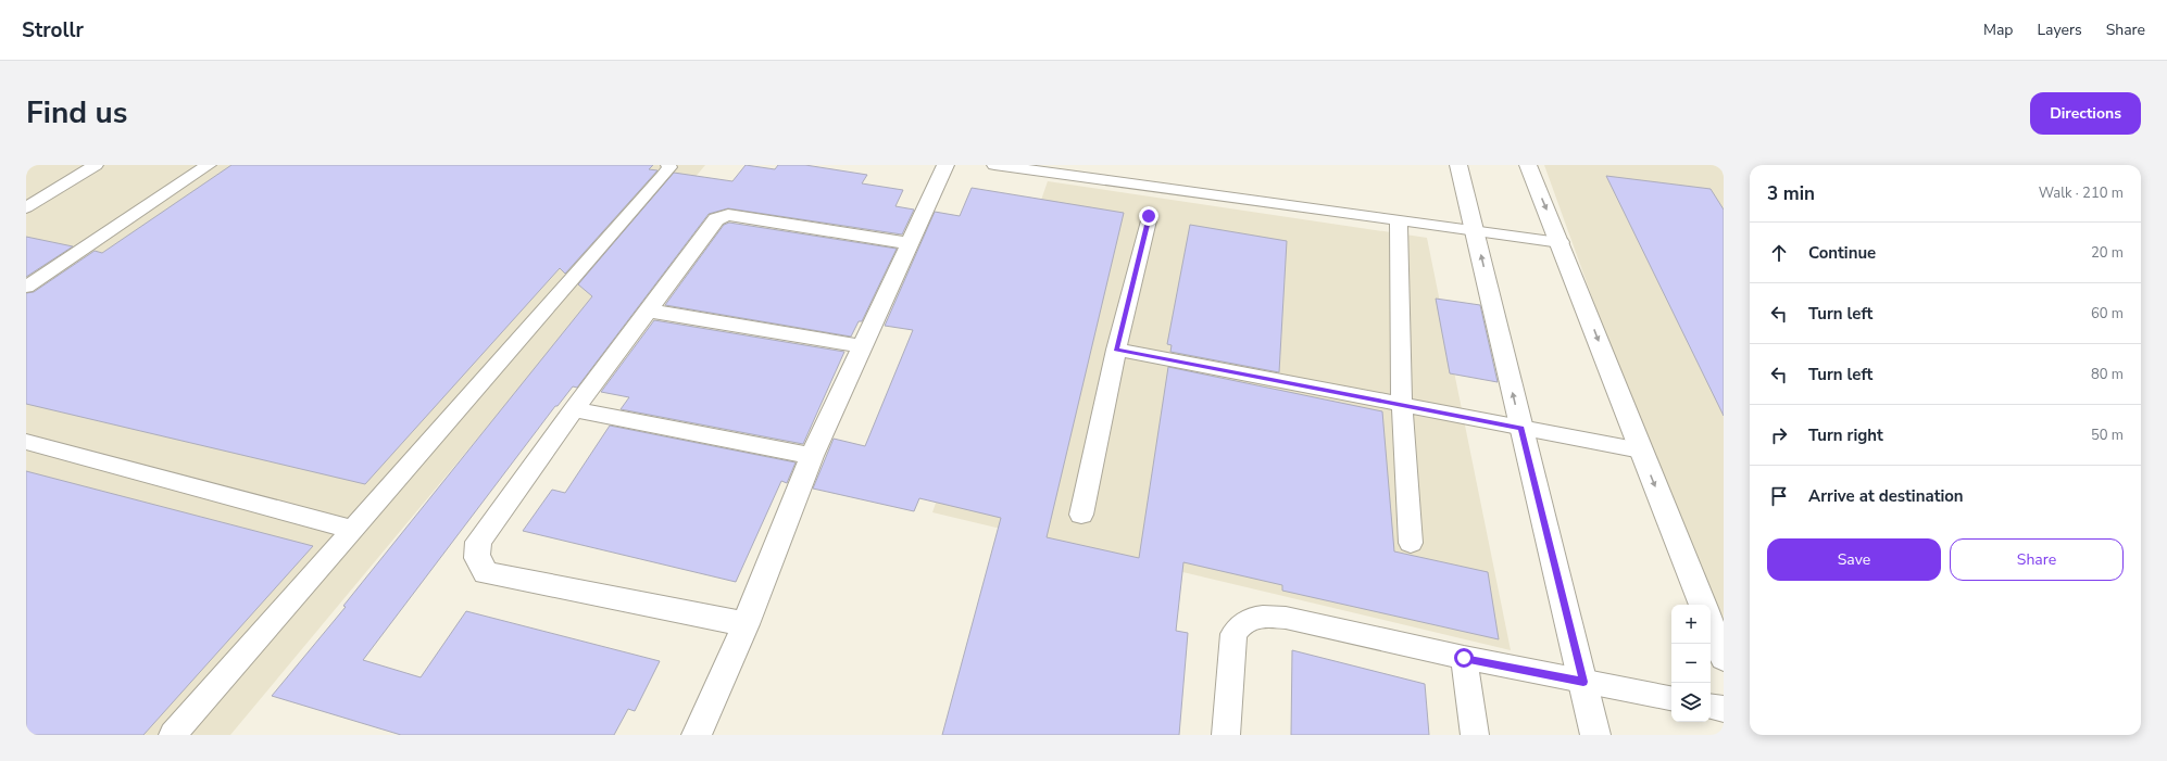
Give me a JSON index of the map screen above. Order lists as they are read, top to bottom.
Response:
{
  "page": {
    "header": "Strollr",
    "nav": ["Map", "Layers", "Share"],
    "title": "Find us",
    "buttons": [
      "Directions",
      ["Save", "Share"]
    ],
    "heading": ["3 min", "Walk · 210 m"],
    "list": [
      ["Continue", "20 m"],
      ["Turn left", "60 m"],
      ["Turn left", "80 m"],
      ["Turn right", "50 m"],
      "Arrive at destination"
    ],
    "map_buttons": ["+", "−"]
  }
}
